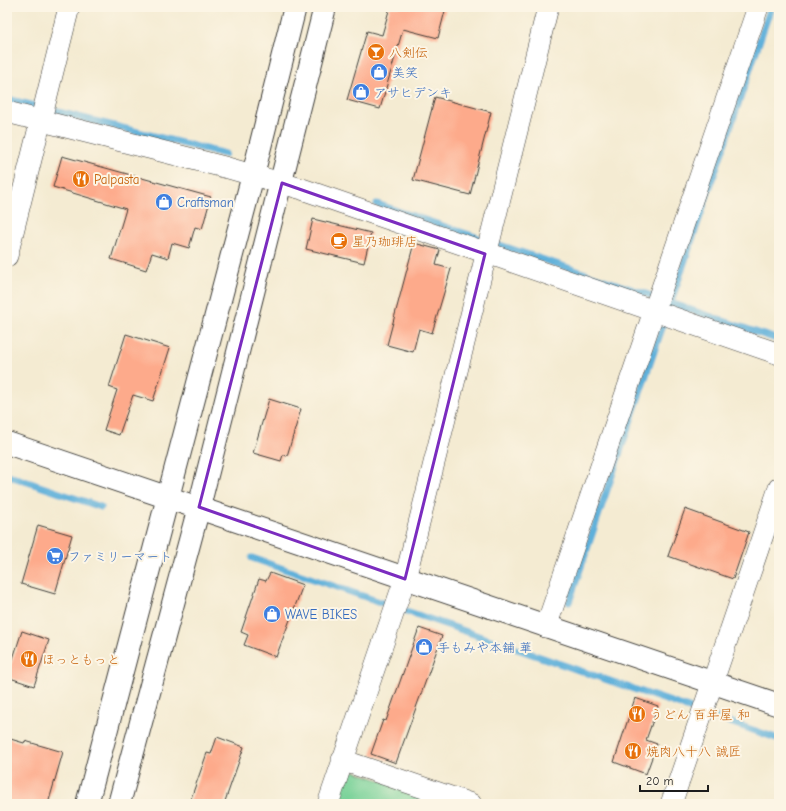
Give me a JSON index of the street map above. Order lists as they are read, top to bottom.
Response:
{
  "places": {
    "bar": ["八剣伝"],
    "shop": [
      "美笑",
      "アサヒデンキ",
      "Craftsman",
      "WAVE BIKES",
      "手もみや本舗 華"
    ],
    "restaurant": [
      "Palpasta",
      "ほっともっと",
      "うどん 百年屋 和",
      "焼肉八十八 誠匠"
    ],
    "cafe": ["星乃珈琲店"],
    "supermarket": ["ファミリーマート"]
  },
  "scale_bar": "20 m"
}
